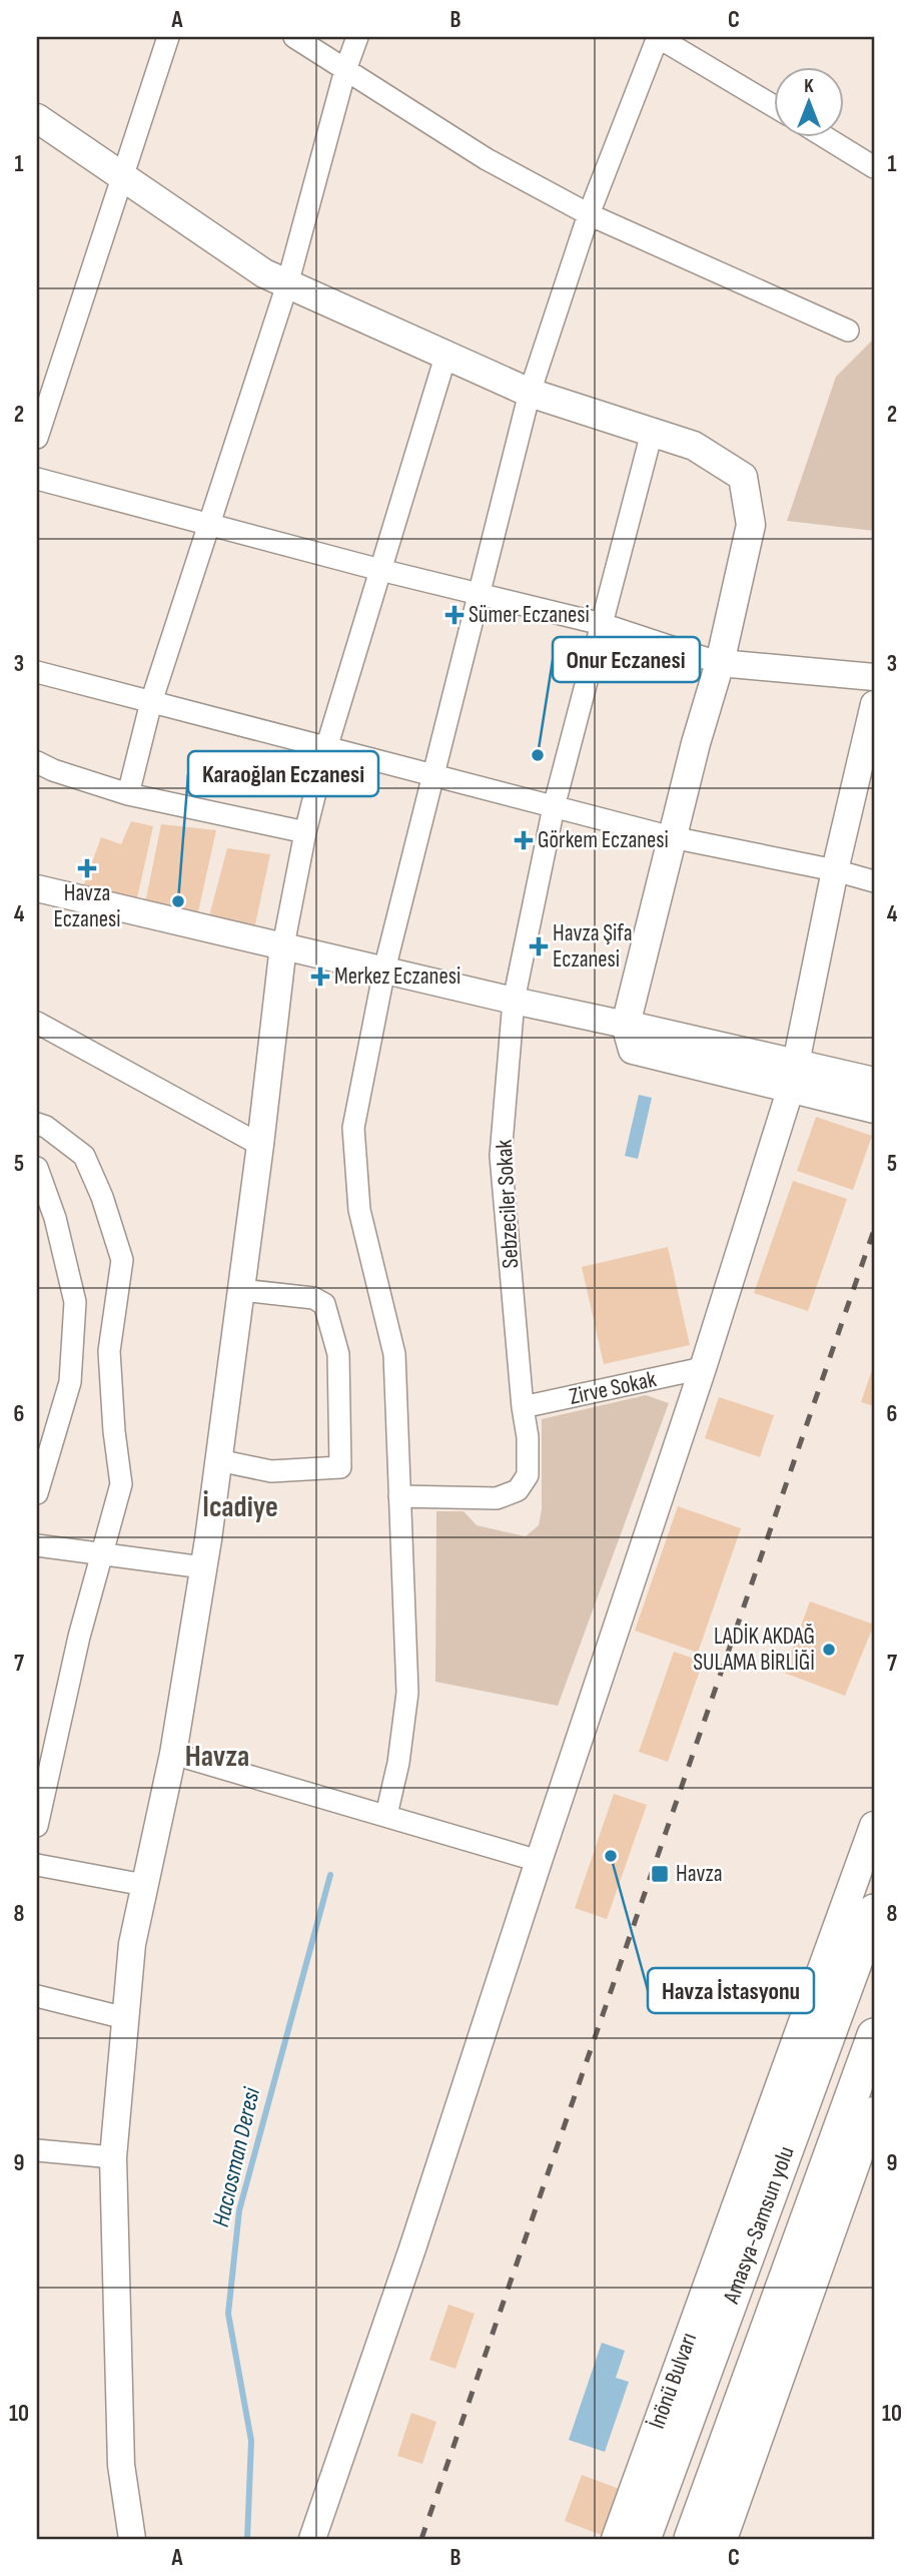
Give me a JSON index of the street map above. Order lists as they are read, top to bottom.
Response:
{
  "streets": {
    "highway": ["Amasya-Samsun yolu"],
    "main road": ["İnönü Bulvarı"],
    "street": ["Sebzeciler Sokak", "Zirve Sokak"]
  },
  "crossings": [
    ["Sebzeciler Sokak", "Zirve Sokak"]
  ],
  "districts": ["İcadiye", "Havza"],
  "water": ["Hacıosman Deresi"],
  "places": {
    "health": [
      "Sümer Eczanesi",
      "Görkem Eczanesi",
      "Havza Eczanesi",
      "Havza Şifa Eczanesi",
      "Merkez Eczanesi"
    ],
    "other": [
      "Onur Eczanesi",
      "Karaoğlan Eczanesi",
      "LADİK AKDAĞ SULAMA BİRLİĞİ",
      "Havza İstasyonu"
    ],
    "transit": ["Havza"]
  },
  "north": "top",
  "grid": {
    "columns": ["A", "B", "C"],
    "rows": [
      "1",
      "2",
      "3",
      "4",
      "5",
      "6",
      "7",
      "8",
      "9",
      "10"
    ]
  }
}
